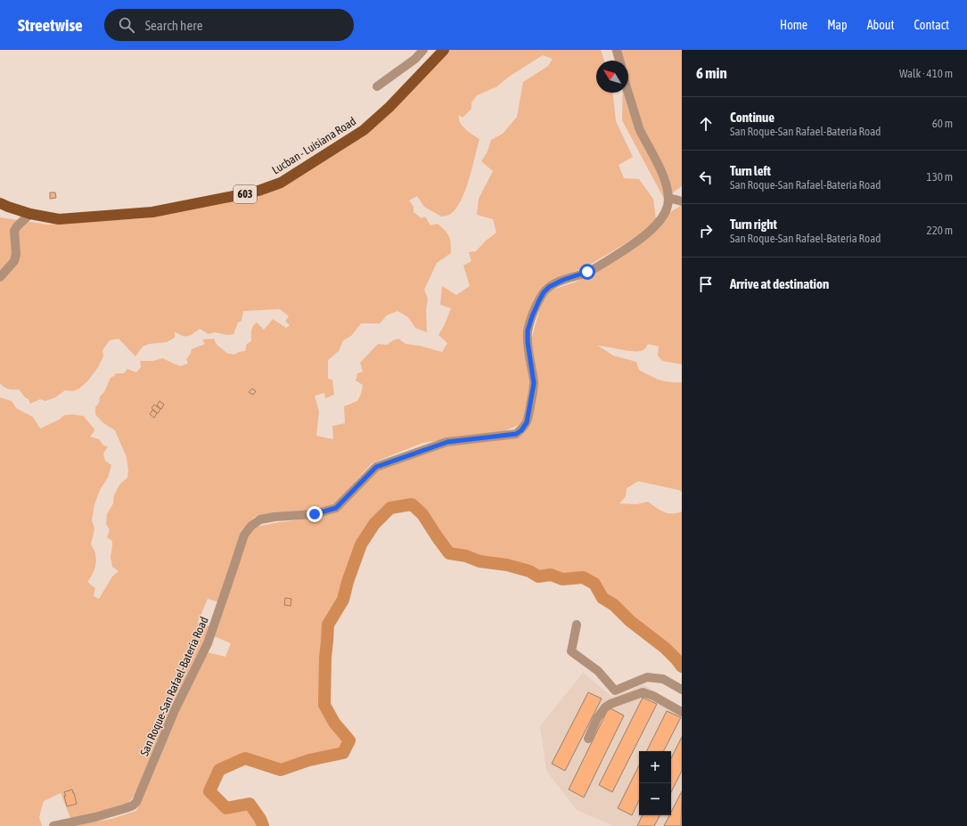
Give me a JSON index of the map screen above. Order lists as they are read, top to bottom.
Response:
{
  "streets": {
    "main road": ["Lucban - Luisiana Road", "603"],
    "street": ["San Roque-San Rafael-Bateria Road"]
  },
  "north": "top left",
  "page": {
    "header": "Streetwise",
    "search": "Search here",
    "nav": [
      "Home",
      "Map",
      "About",
      "Contact"
    ],
    "heading": ["6 min", "Walk · 410 m"],
    "list": [
      ["Continue", "San Roque-San Rafael-Bateria Road", "60 m"],
      ["Turn left", "San Roque-San Rafael-Bateria Road", "130 m"],
      ["Turn right", "San Roque-San Rafael-Bateria Road", "220 m"],
      "Arrive at destination"
    ],
    "map_buttons": ["+", "−"]
  }
}
